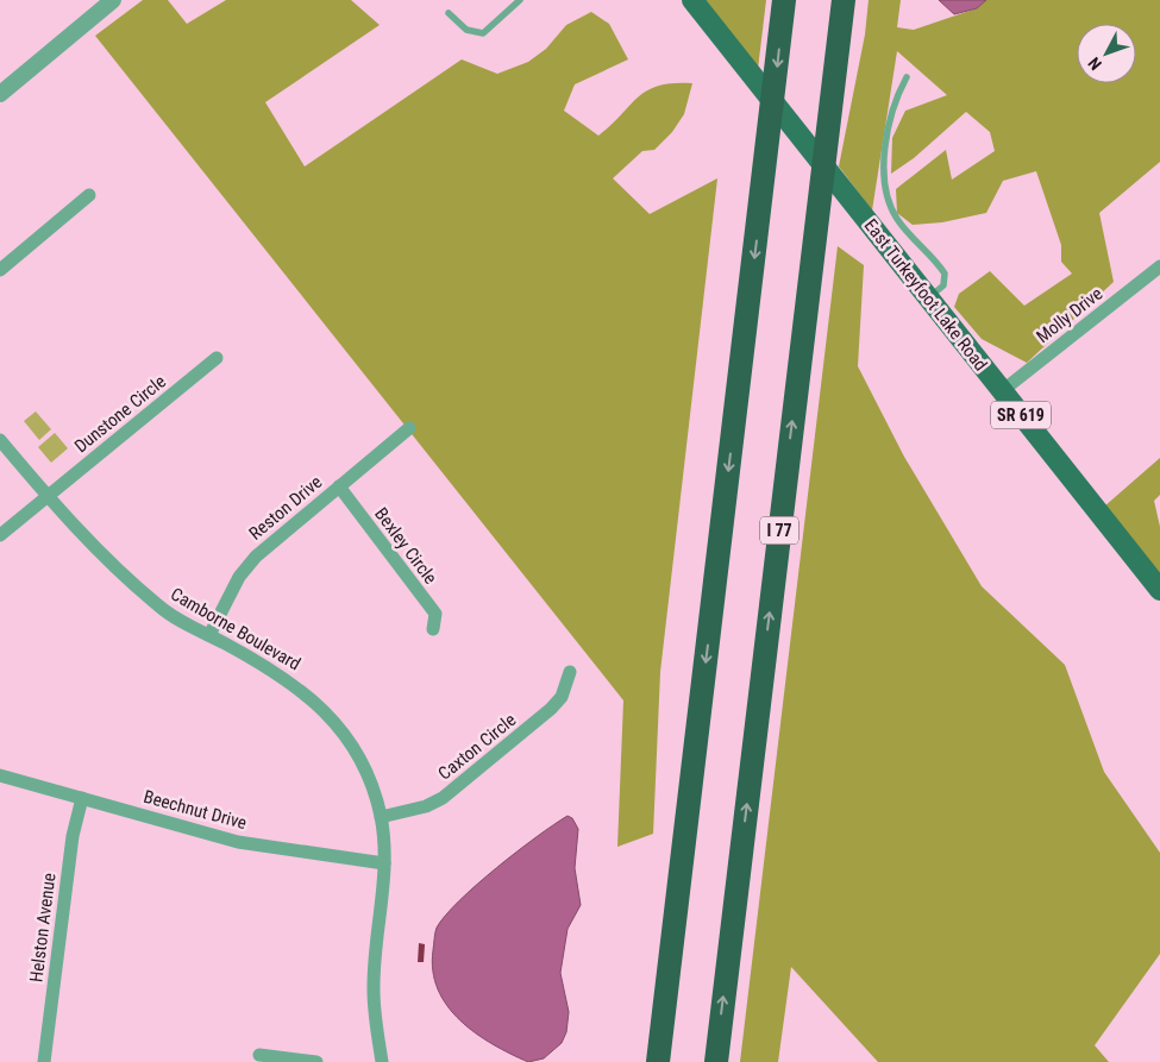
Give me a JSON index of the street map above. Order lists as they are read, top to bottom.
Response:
{
  "streets": {
    "highway": ["I 77"],
    "main road": ["East Turkeyfoot Lake Road", "SR 619"],
    "street": [
      "Molly Drive",
      "Dunstone Circle",
      "Reston Drive",
      "Bexley Circle",
      "Camborne Boulevard",
      "Caxton Circle",
      "Beechnut Drive",
      "Helston Avenue"
    ]
  },
  "crossings": [
    ["East Turkeyfoot Lake Road", "Molly Drive"],
    ["Dunstone Circle", "Camborne Boulevard"],
    ["Reston Drive", "Bexley Circle"],
    ["Reston Drive", "Camborne Boulevard"],
    ["Camborne Boulevard", "Caxton Circle"],
    ["Camborne Boulevard", "Beechnut Drive"],
    ["Beechnut Drive", "Helston Avenue"]
  ],
  "north": "bottom left"
}
